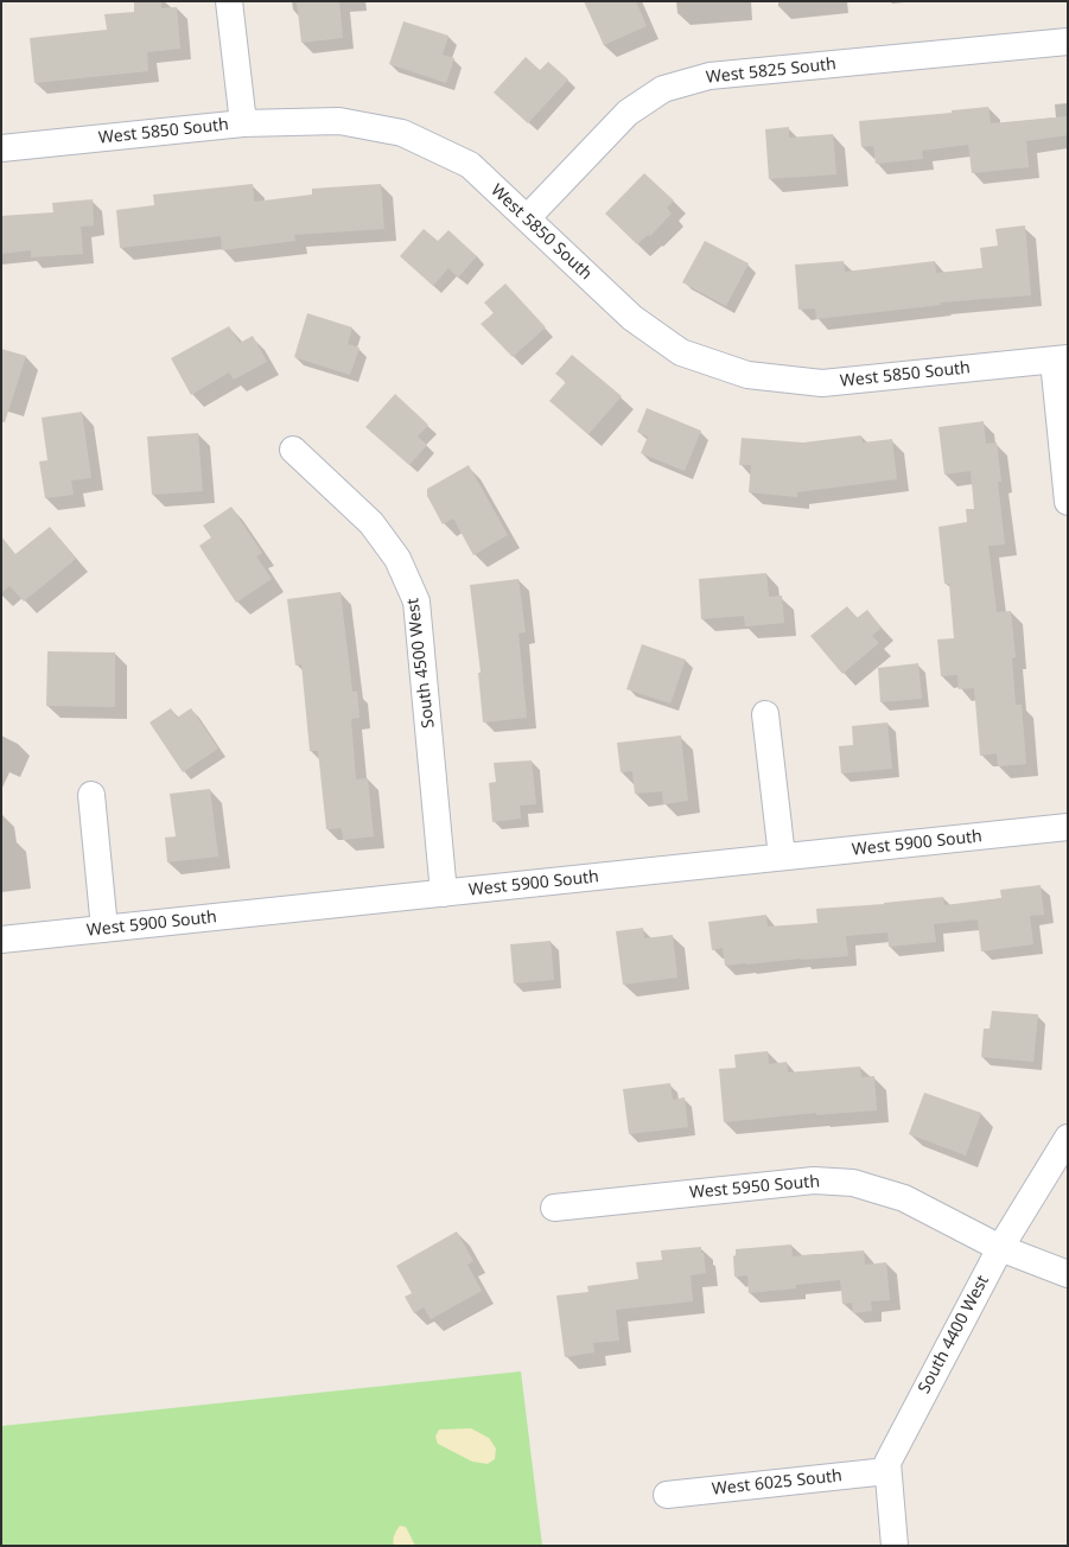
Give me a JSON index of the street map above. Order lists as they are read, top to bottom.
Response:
{
  "streets": {
    "street": [
      "West 5825 South",
      "West 5850 South",
      "South 4500 West",
      "West 5900 South",
      "West 5950 South",
      "South 4400 West",
      "West 6025 South"
    ]
  },
  "crossings": [
    ["West 5825 South", "West 5850 South"],
    ["South 4500 West", "West 5900 South"],
    ["West 5950 South", "South 4400 West"],
    ["South 4400 West", "West 6025 South"]
  ]
}
